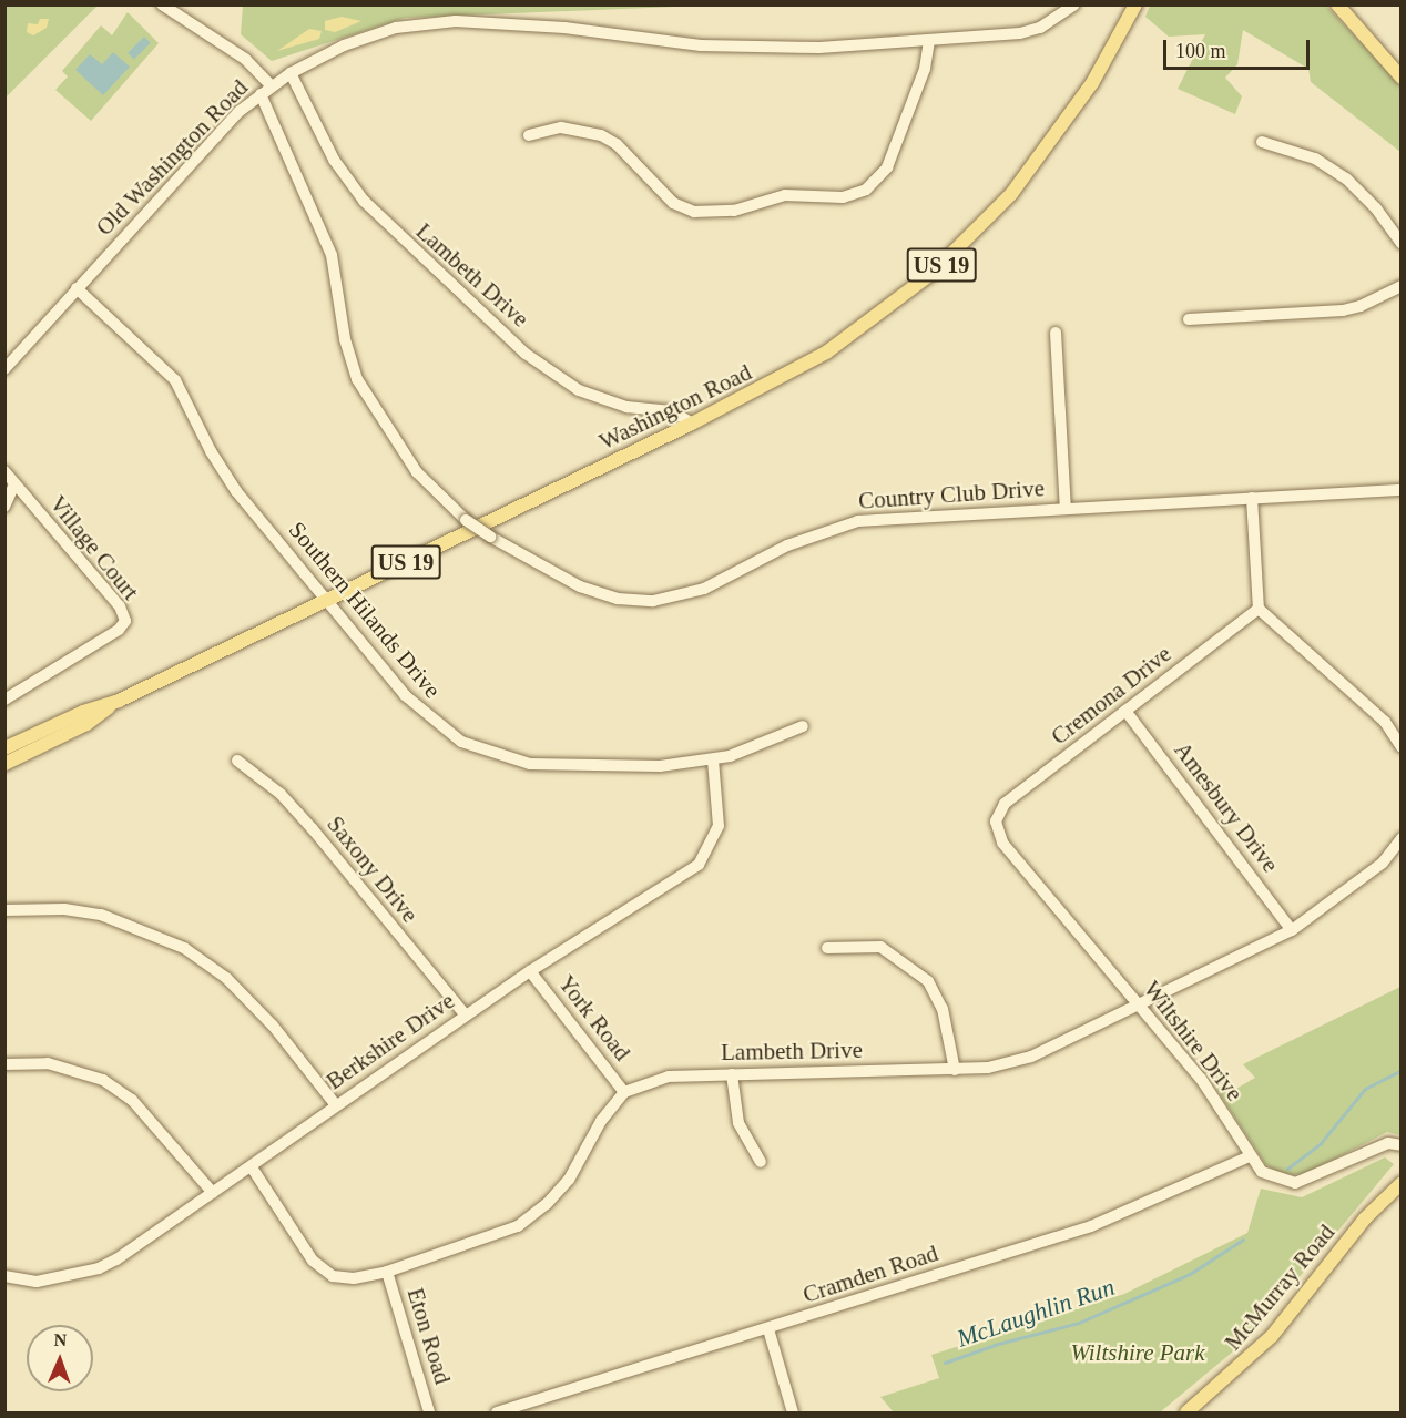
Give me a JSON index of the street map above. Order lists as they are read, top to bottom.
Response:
{
  "streets": {
    "main road": ["US 19", "Washington Road", "McMurray Road"],
    "street": [
      "Old Washington Road",
      "Lambeth Drive",
      "Country Club Drive",
      "Village Court",
      "Southern Hilands Drive",
      "Cremona Drive",
      "Amesbury Drive",
      "Saxony Drive",
      "York Road",
      "Berkshire Drive",
      "Wiltshire Drive",
      "Cramden Road",
      "Eton Road"
    ]
  },
  "crossings": [
    ["Old Washington Road", "Lambeth Drive"],
    ["Old Washington Road", "Country Club Drive"],
    ["Old Washington Road", "Southern Hilands Drive"],
    ["Lambeth Drive", "Washington Road"],
    ["Lambeth Drive", "Amesbury Drive"],
    ["Lambeth Drive", "York Road"],
    ["Lambeth Drive", "Wiltshire Drive"],
    ["Washington Road", "Southern Hilands Drive"],
    ["Southern Hilands Drive", "Berkshire Drive"],
    ["Cremona Drive", "Amesbury Drive"],
    ["Cremona Drive", "Wiltshire Drive"],
    ["Saxony Drive", "Berkshire Drive"],
    ["York Road", "Berkshire Drive"],
    ["Wiltshire Drive", "Cramden Road"]
  ],
  "water": ["McLaughlin Run"],
  "parks": ["Wiltshire Park"],
  "scale_bar": "100 m",
  "north": "top"
}
